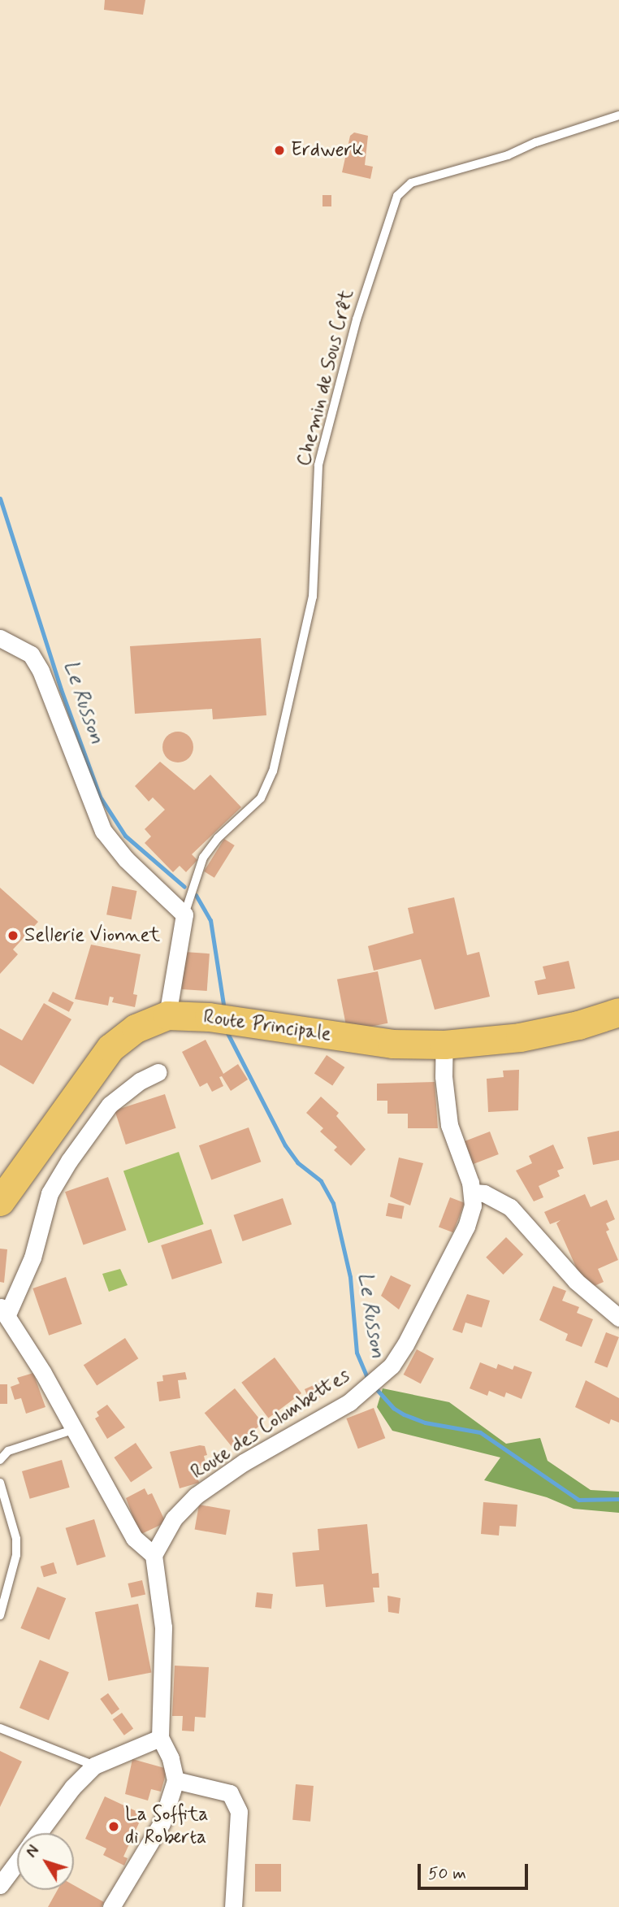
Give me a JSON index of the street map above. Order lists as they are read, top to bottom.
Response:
{
  "streets": {
    "main road": ["Route Principale"],
    "street": ["Route des Colombettes"],
    "lane": ["Chemin de Sous Crêt"]
  },
  "water": ["Le Russon"],
  "places": ["Erdwerk", "Sellerie Vionnet", "La Soffita di Roberta"],
  "scale_bar": "50 m",
  "north": "top left"
}
